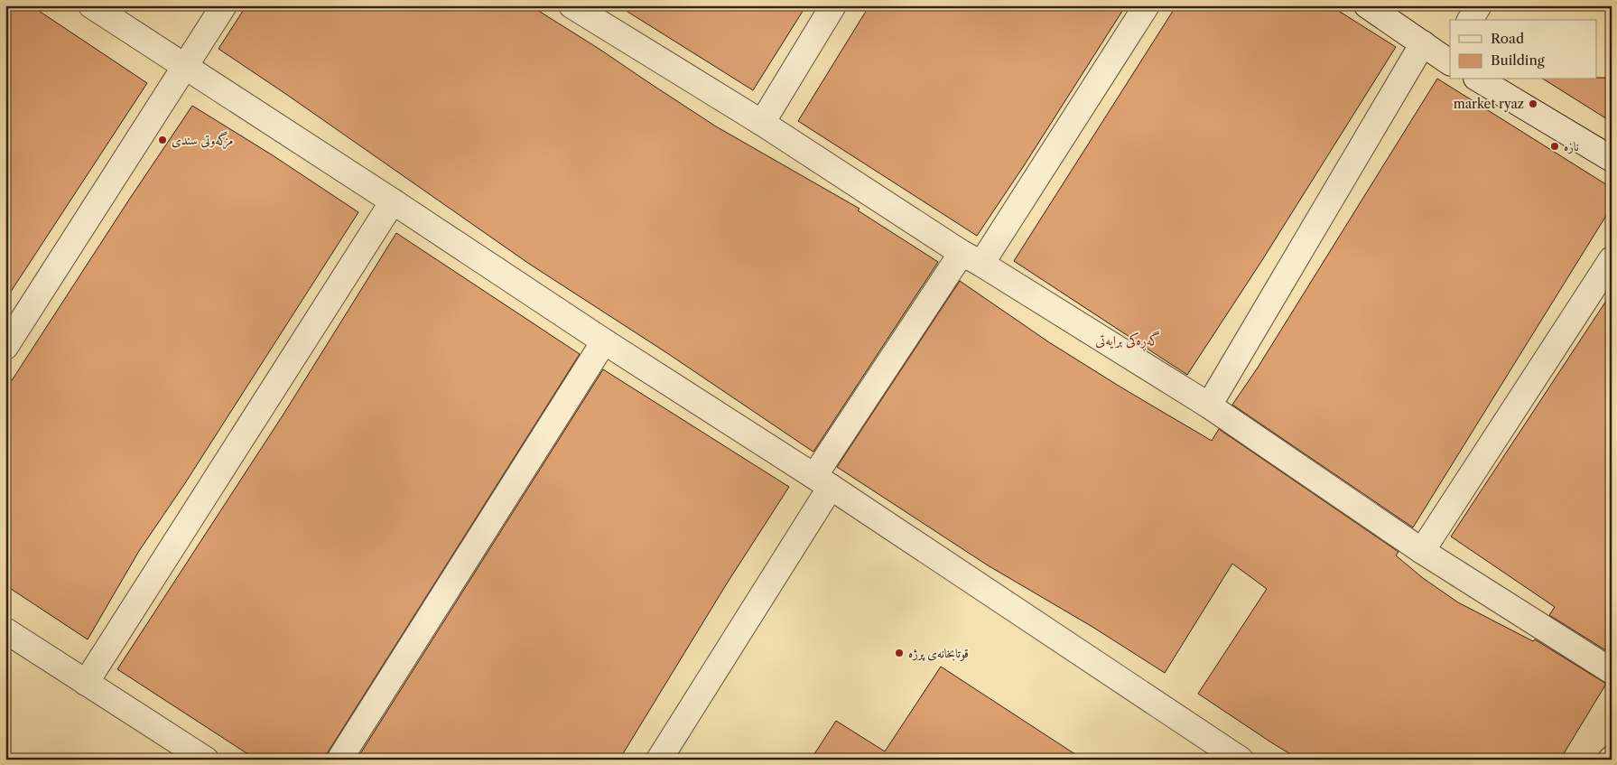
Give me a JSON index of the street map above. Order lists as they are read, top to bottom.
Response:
{
  "districts": ["گەڕەکی برایەتی"],
  "places": [
    "market ryaz",
    "مزگەوتی سندی",
    "نازە",
    "قوتابخانەی پرژە"
  ],
  "legend": ["Road", "Building"]
}
